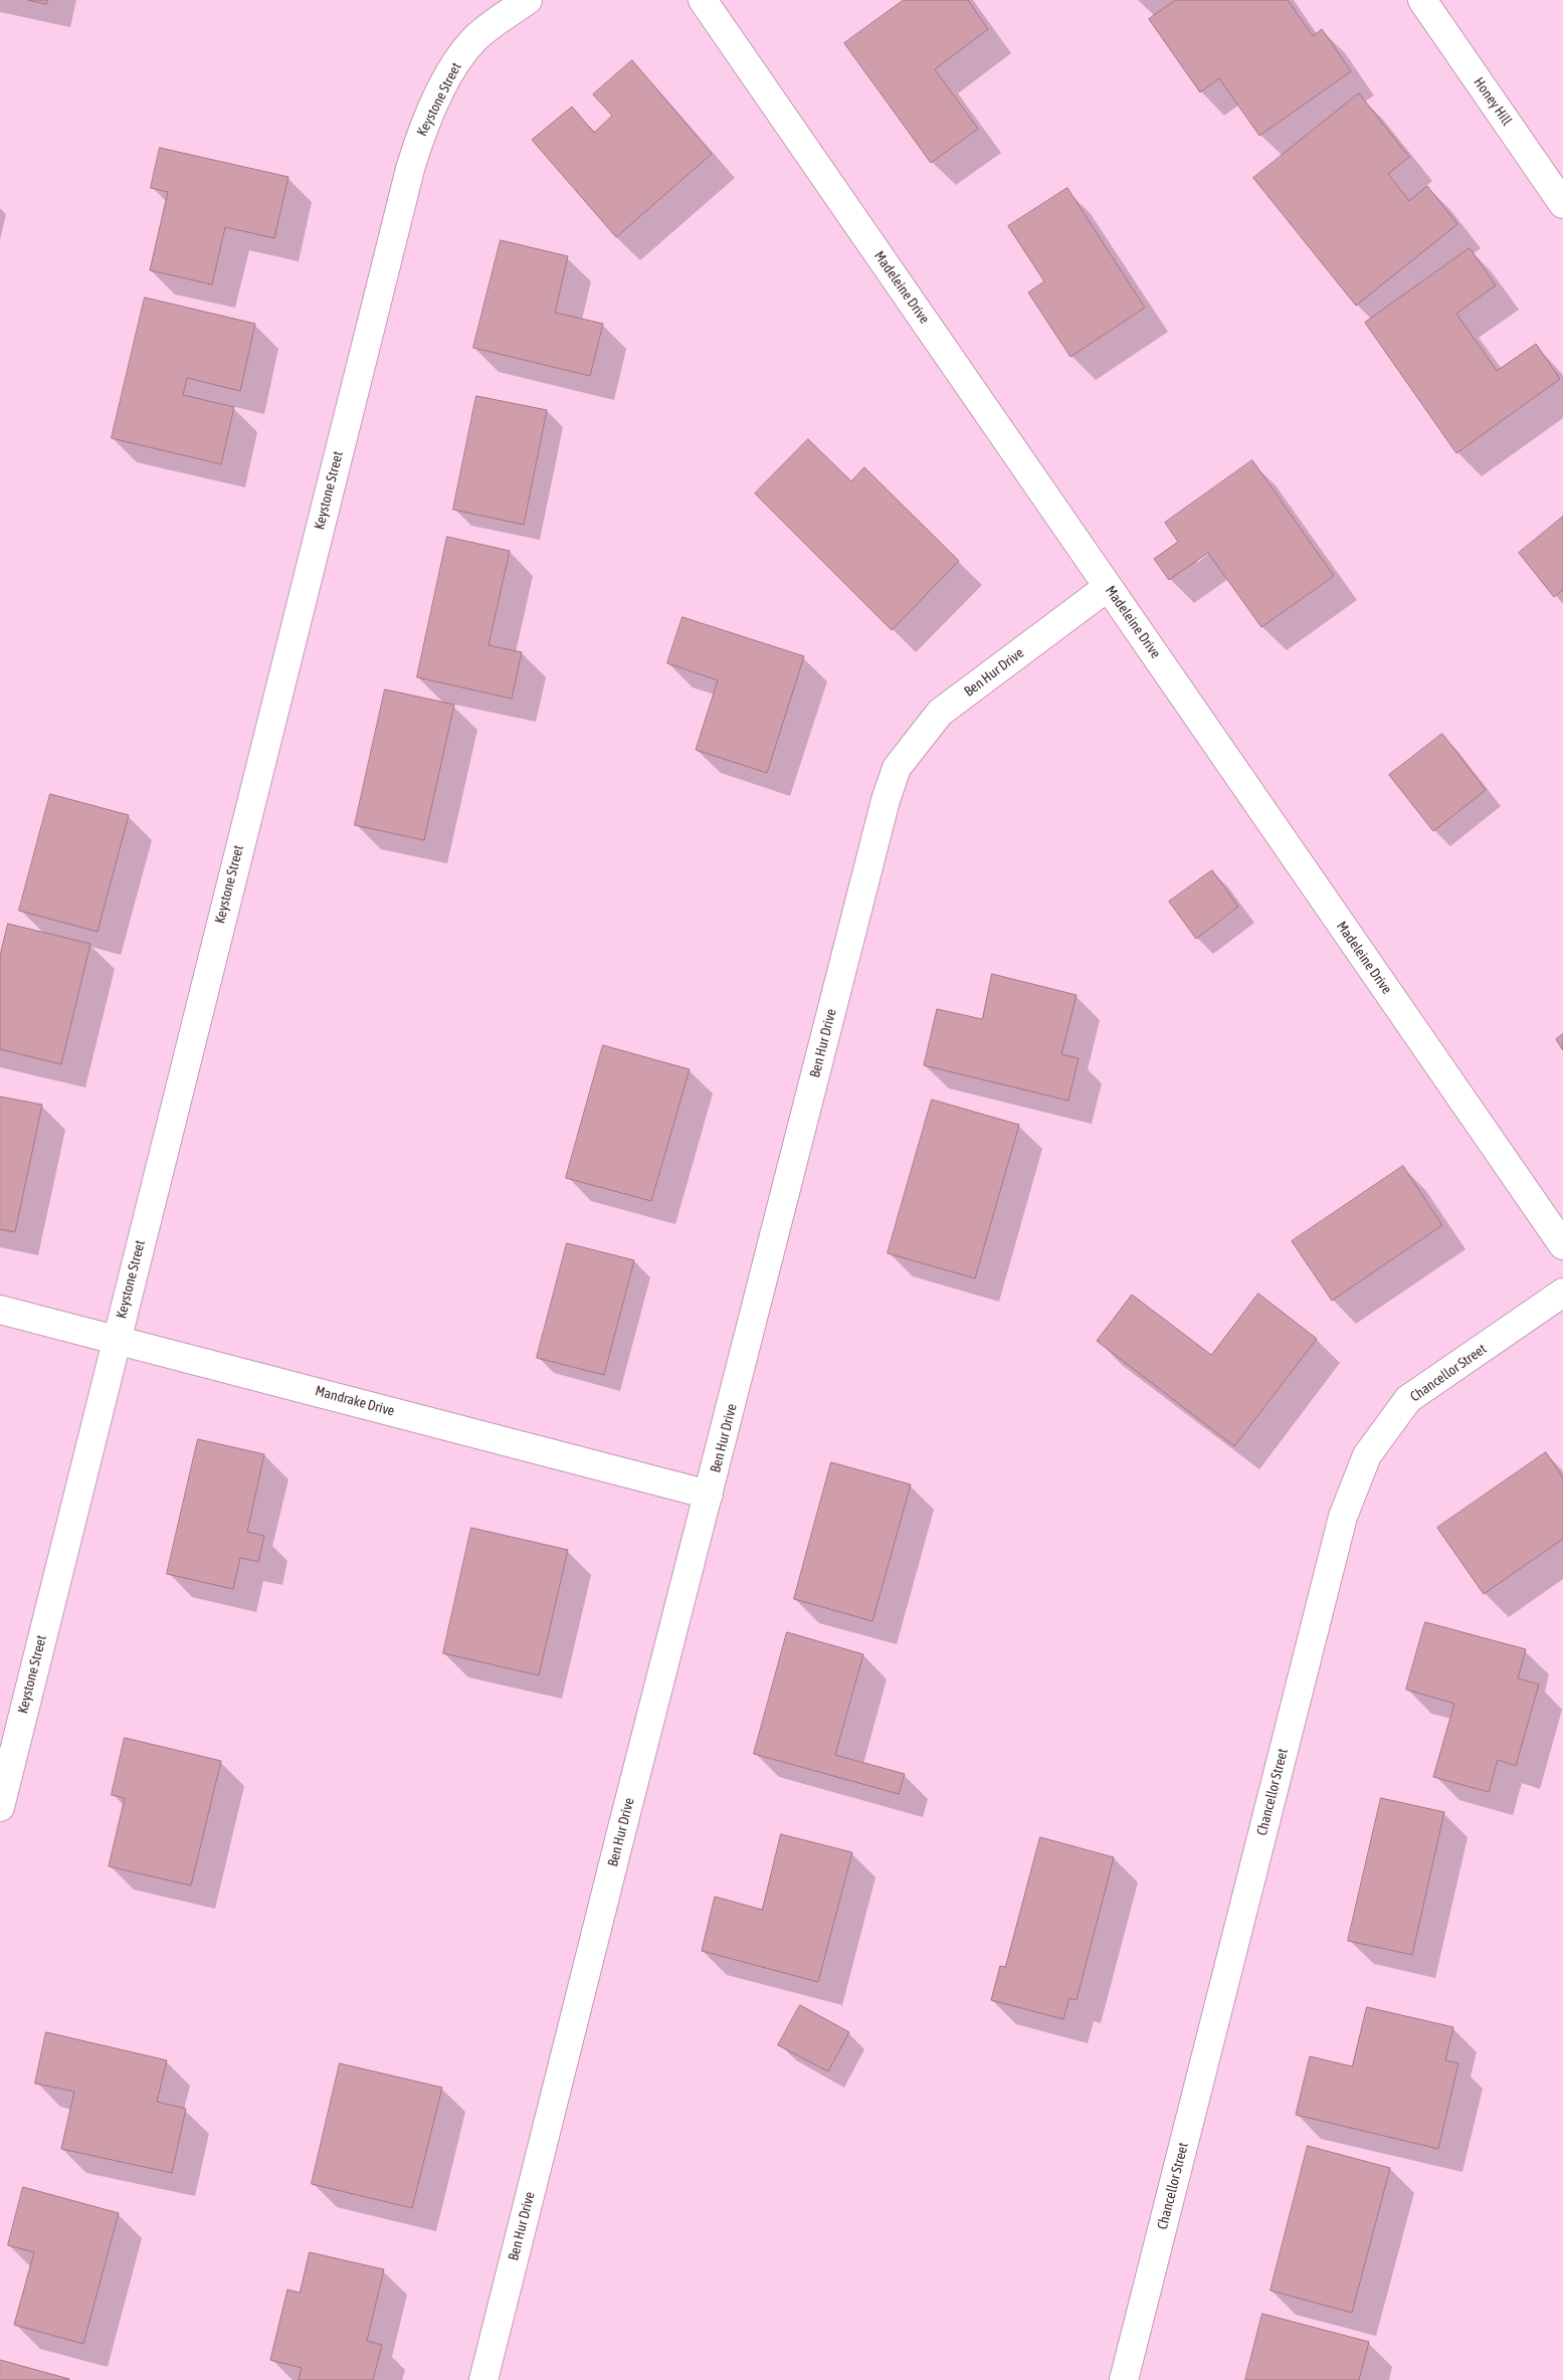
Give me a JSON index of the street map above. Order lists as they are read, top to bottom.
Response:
{
  "streets": {
    "street": [
      "Keystone Street",
      "Honey Hill",
      "Madeleine Drive",
      "Ben Hur Drive",
      "Chancellor Street",
      "Mandrake Drive"
    ]
  },
  "crossings": [
    ["Keystone Street", "Mandrake Drive"],
    ["Madeleine Drive", "Ben Hur Drive"],
    ["Ben Hur Drive", "Mandrake Drive"]
  ]
}
